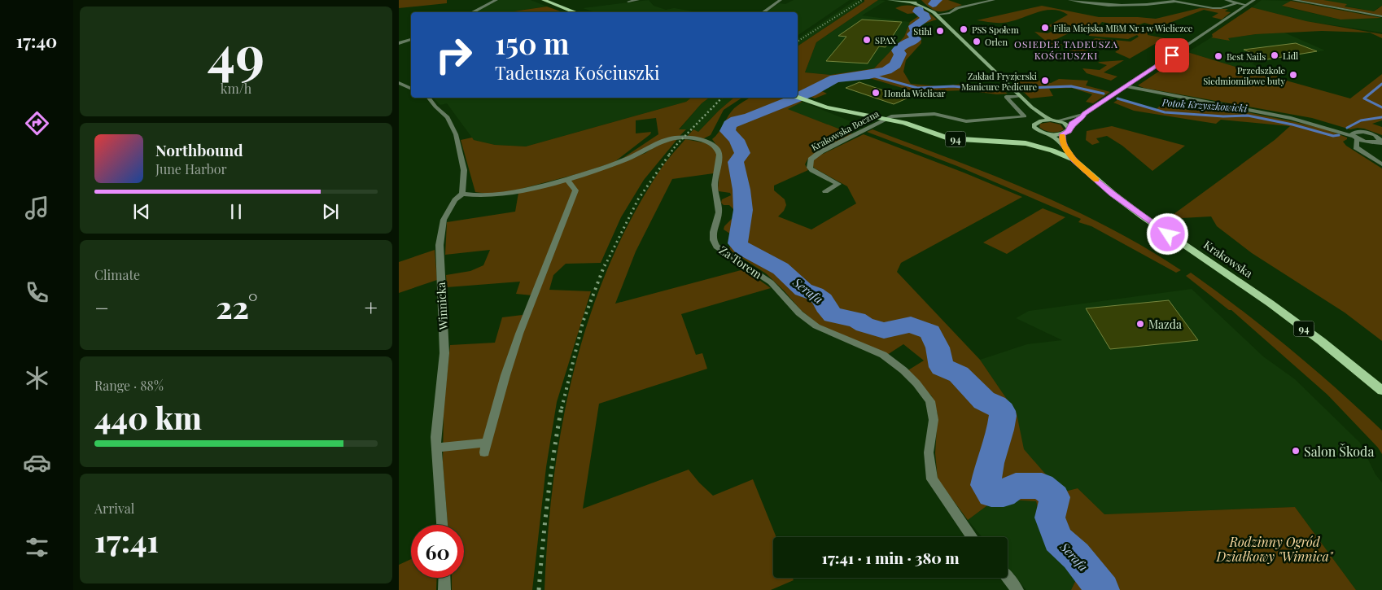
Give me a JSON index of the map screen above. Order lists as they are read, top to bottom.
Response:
{
  "streets": {
    "main road": ["94", "Krakowska"],
    "street": ["Krakowska Boczna", "Za Torem", "Winnicka"]
  },
  "crossings": [
    ["Krakowska Boczna", "94"],
    ["94", "Krakowska"],
    ["Za Torem", "Winnicka"]
  ],
  "districts": ["OSIEDLE TADEUSZA KOŚCIUSZKI"],
  "water": ["Potok Krzyszkowicki", "Serafa"],
  "parks": ["Rodzinny Ogród Działkowy \"Winnica\""],
  "places": [
    "Filia Miejska MBM Nr 1 w Wieliczce",
    "PSS Społem",
    "Stihl",
    "SPAX",
    "Orlen",
    "Lidl",
    "Best Nails",
    "Przedszkole Siedmiomilowe buty",
    "Zakład Fryzjerski Manicure Pedicure",
    "Honda Wielicar",
    "Mazda",
    "Salon Škoda"
  ],
  "page": {
    "tabs": "17:40",
    "tile": [
      ["49", "km/h"],
      "Climate",
      ["Range · 88%", "440 km"],
      ["Arrival", "17:41"]
    ],
    "turn": ["150 m", "Tadeusza Kościuszki"],
    "song": ["Northbound", "June Harbor"],
    "heat": ["−", "22°", "+"],
    "limit": "60",
    "trip": "17:41 · 1 min · 380 m"
  }
}
